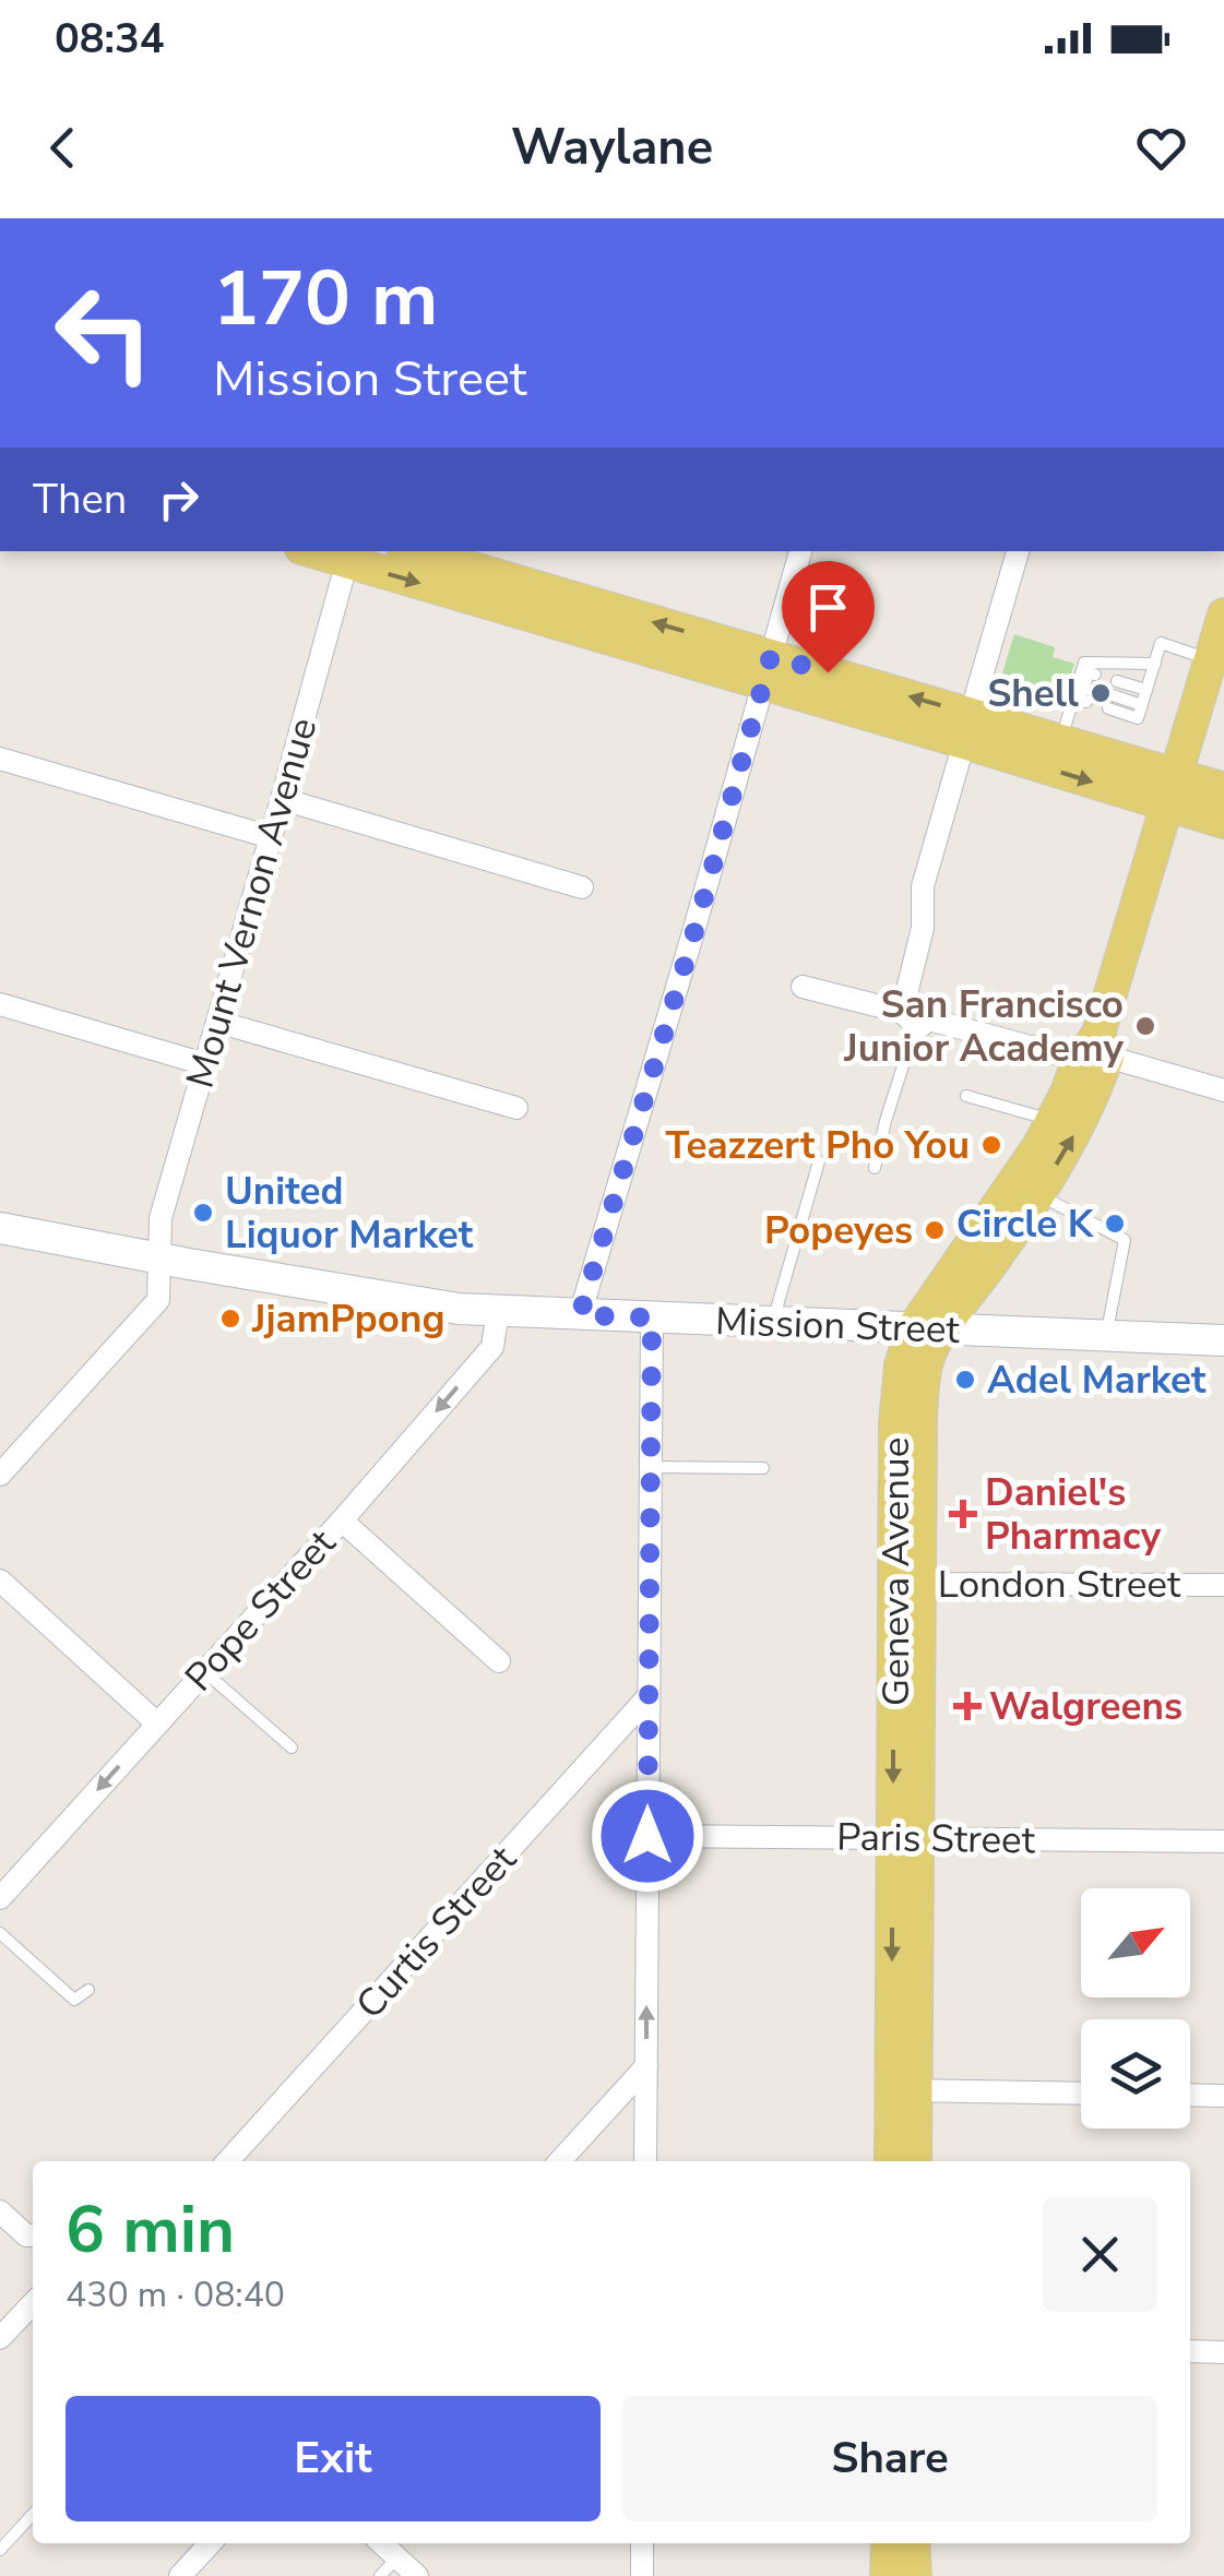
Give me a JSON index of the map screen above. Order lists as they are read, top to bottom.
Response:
{
  "streets": {
    "main road": ["Mission Street", "Geneva Avenue"],
    "street": [
      "Mount Vernon Avenue",
      "London Street",
      "Pope Street",
      "Paris Street",
      "Curtis Street"
    ]
  },
  "crossings": [
    ["Mount Vernon Avenue", "Mission Street"],
    ["Mission Street", "Geneva Avenue"],
    ["Mission Street", "Pope Street"],
    ["Geneva Avenue", "London Street"],
    ["Geneva Avenue", "Paris Street"]
  ],
  "one_way": ["Pope Street"],
  "places": {
    "other": [
      "Shell",
      "San Francisco Junior Academy",
      "Teazzert Pho You",
      "United Liquor Market",
      "Circle K",
      "Popeyes",
      "JjamPpong",
      "Adel Market"
    ],
    "health": ["Daniel's Pharmacy", "Walgreens"]
  },
  "north": "top right",
  "page": {
    "status": "08:34",
    "header": "Waylane",
    "turn": ["170 m", "Mission Street"],
    "then": "Then",
    "heading": ["6 min", "430 m · 08:40"],
    "buttons": ["Exit", "Share"]
  }
}
